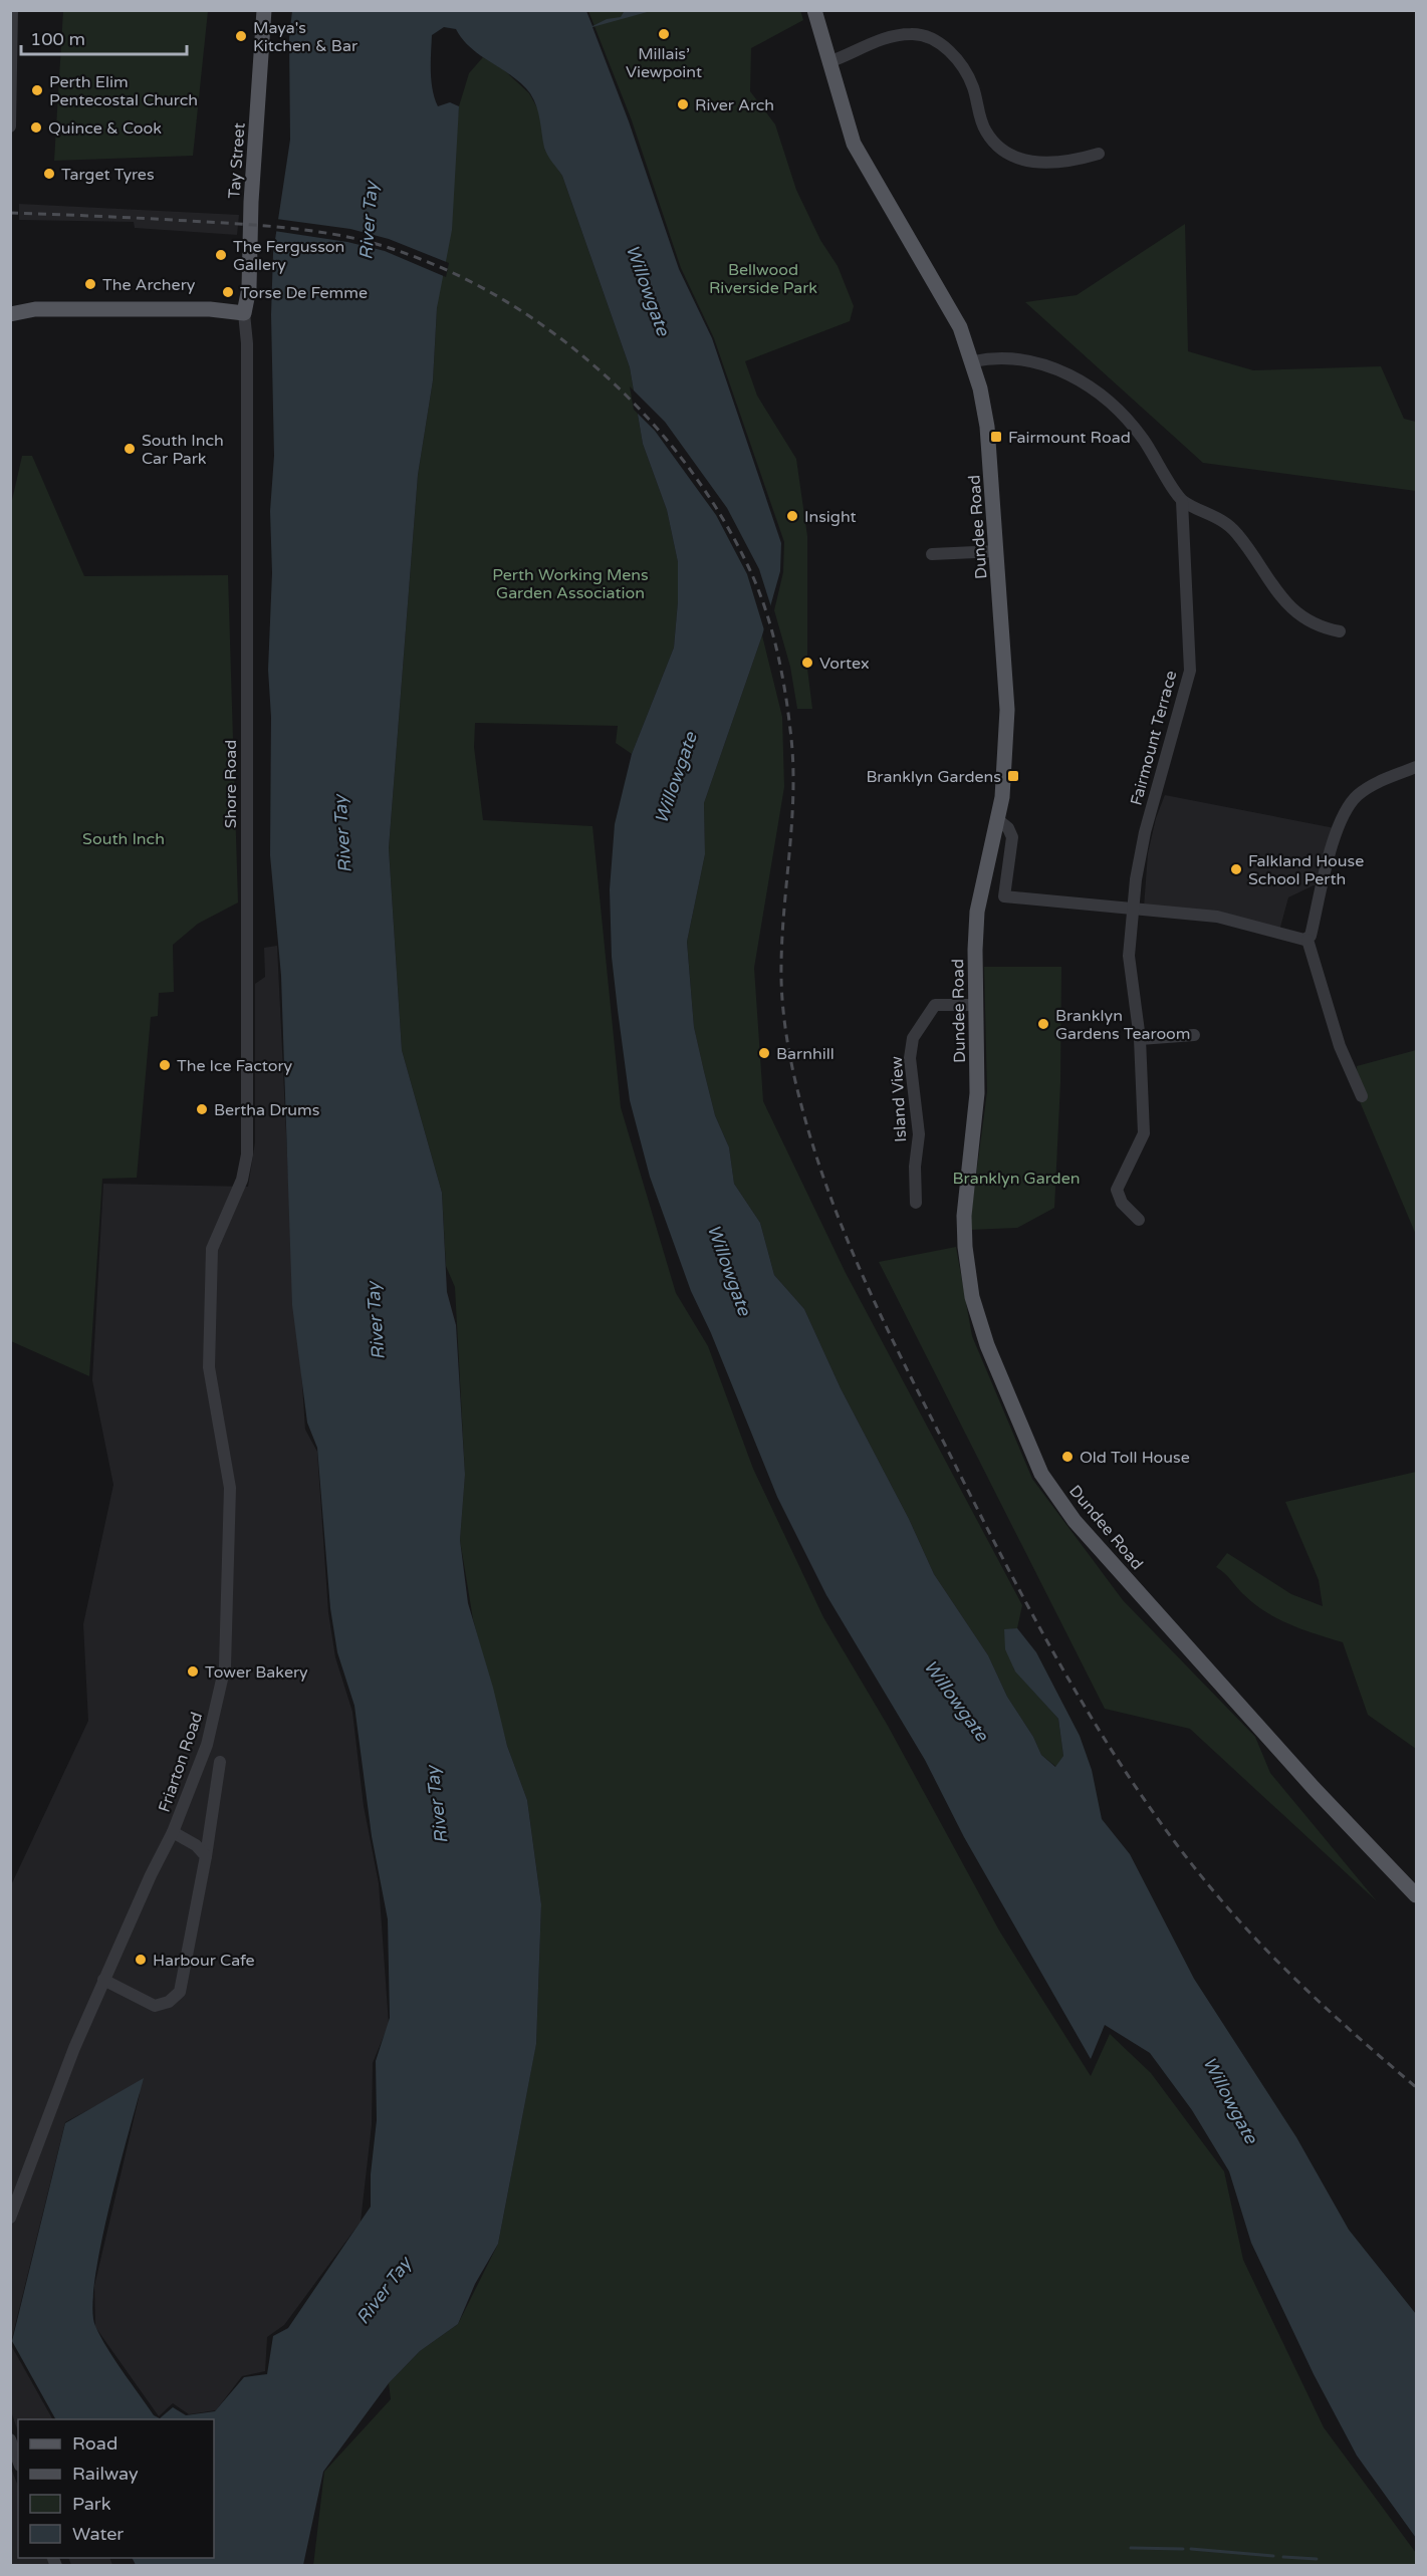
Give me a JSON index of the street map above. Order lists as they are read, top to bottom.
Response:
{
  "streets": {
    "main road": ["Tay Street", "Dundee Road"],
    "street": [
      "Fairmount Terrace",
      "Shore Road",
      "Island View",
      "Friarton Road"
    ]
  },
  "crossings": [
    ["Tay Street", "Shore Road"],
    ["Dundee Road", "Island View"],
    ["Shore Road", "Friarton Road"]
  ],
  "water": ["River Tay", "Willowgate"],
  "parks": [
    "Bellwood Riverside Park",
    "Perth Working Mens Garden Association",
    "South Inch",
    "Branklyn Garden"
  ],
  "places": {
    "other": [
      "Millais’ Viewpoint",
      "Maya's Kitchen & Bar",
      "Perth Elim Pentecostal Church",
      "River Arch",
      "Quince & Cook",
      "Target Tyres",
      "The Fergusson Gallery",
      "The Archery",
      "Torse De Femme",
      "South Inch Car Park",
      "Insight",
      "Vortex",
      "Falkland House School Perth",
      "Branklyn Gardens Tearoom",
      "Barnhill",
      "The Ice Factory",
      "Bertha Drums",
      "Old Toll House",
      "Tower Bakery",
      "Harbour Cafe"
    ],
    "transit": ["Fairmount Road", "Branklyn Gardens"]
  },
  "legend": [
    "Road",
    "Railway",
    "Park",
    "Water"
  ],
  "scale_bar": "100 m"
}
